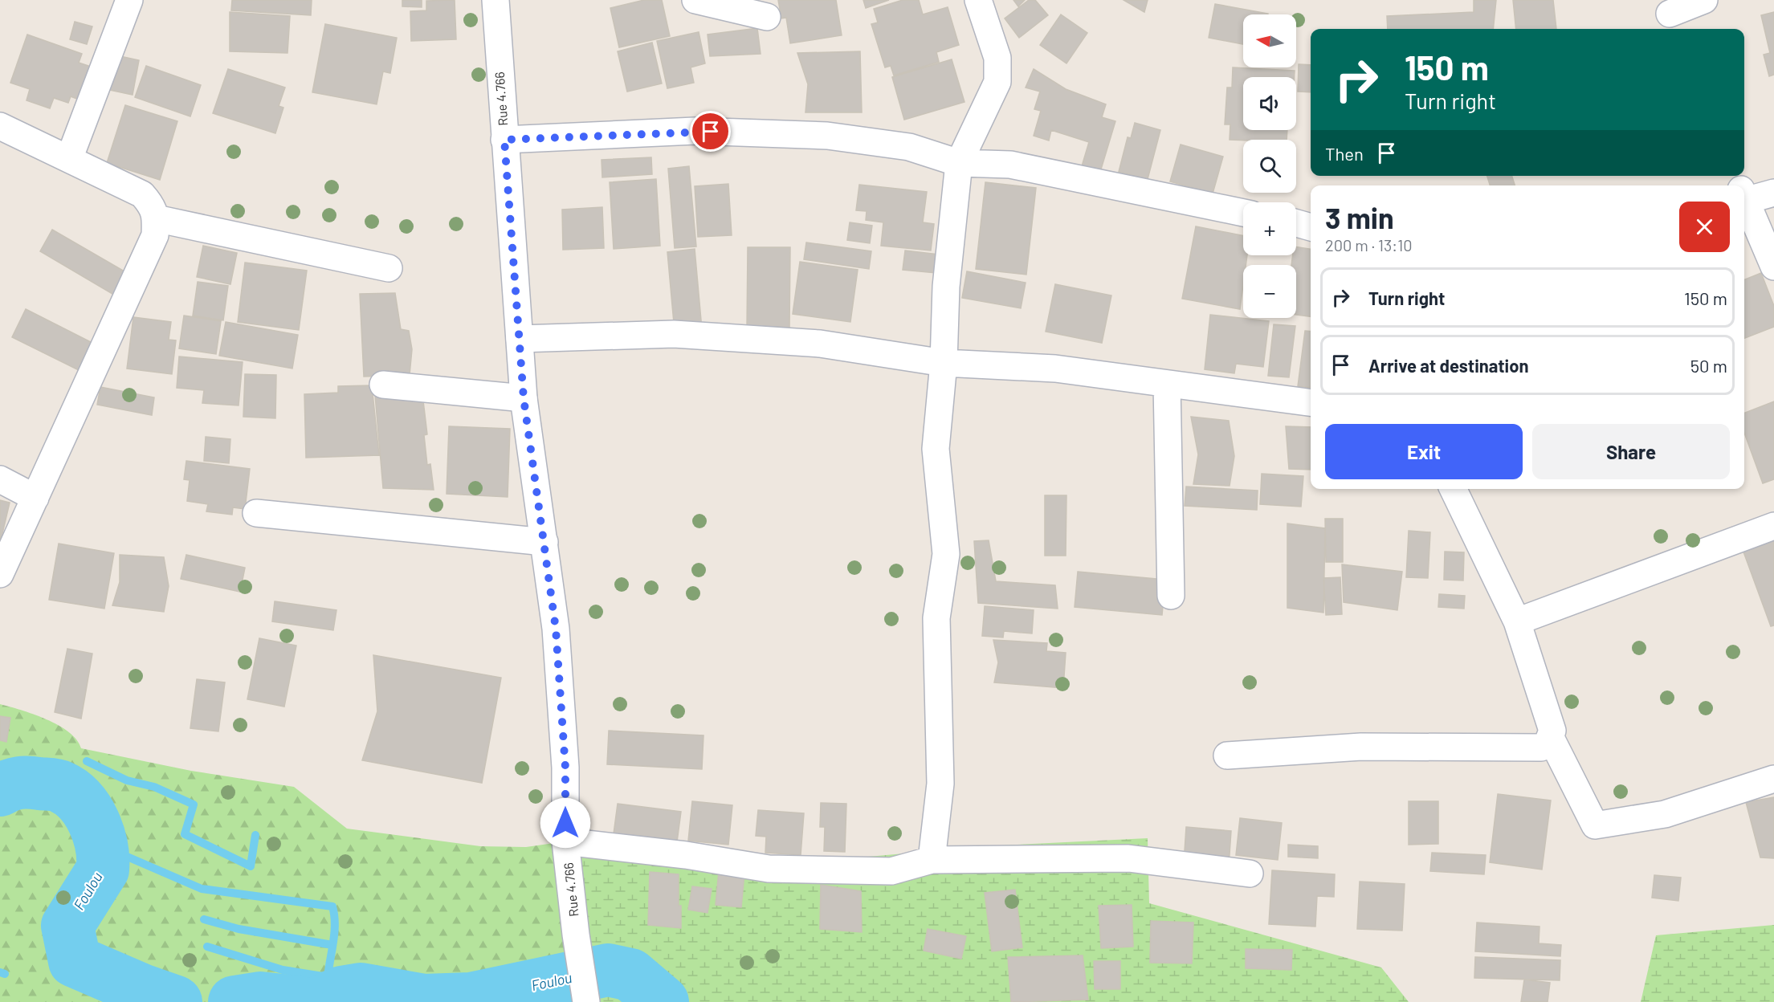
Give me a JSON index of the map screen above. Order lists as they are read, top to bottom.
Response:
{
  "streets": {
    "street": ["Rue 4.766"]
  },
  "water": ["Foulou"],
  "north": "left",
  "page": {
    "map_buttons": ["+", "−"],
    "turn": ["150 m", "Turn right"],
    "then": "Then",
    "heading": ["3 min", "200 m · 13:10"],
    "list": [
      {
        "name": "Turn right",
        "value": "150 m"
      },
      {
        "name": "Arrive at destination",
        "value": "50 m"
      }
    ],
    "buttons": ["Exit", "Share"]
  }
}
